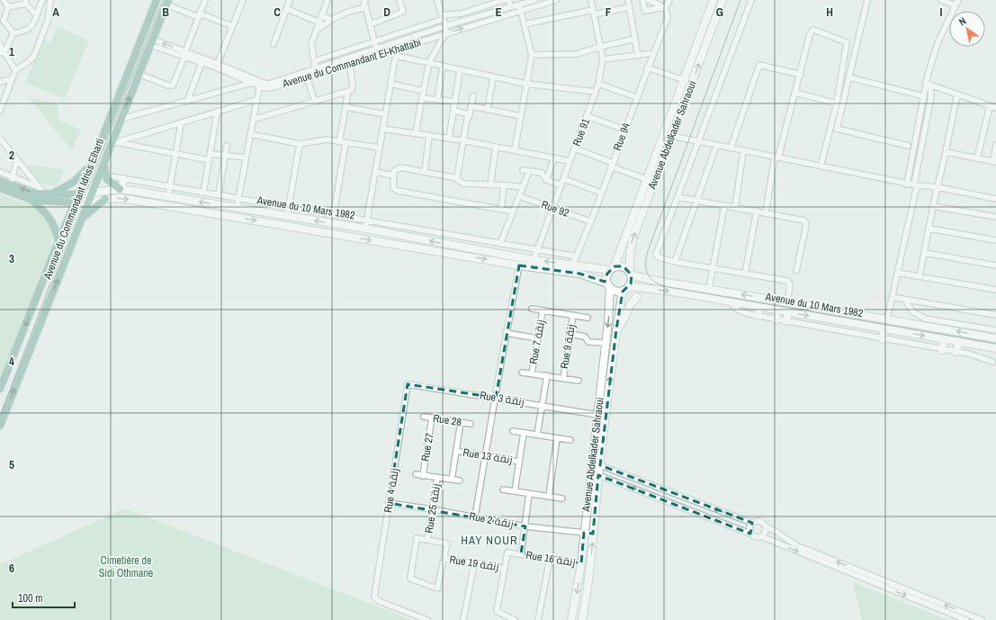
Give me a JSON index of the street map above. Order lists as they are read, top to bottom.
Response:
{
  "streets": {
    "main road": ["Avenue Abdelkader Sahraoui", "Avenue du 10 Mars 1982", "Avenue du Commandant Idriss Elharti"],
    "street": [
      "Avenue du Commandant El-Khattabi",
      "Rue 91",
      "Rue 94",
      "Rue 92",
      "Rue 7 زنقة",
      "Rue 9 زنقة",
      "Rue 3 زنقة",
      "Rue 28",
      "Rue 27",
      "Rue 13 زنقة",
      "Rue 4 زنقة",
      "Rue 25 زنقة",
      "Rue 2 زنقة",
      "Rue 16 زنقة",
      "Rue 19 زنقة"
    ]
  },
  "crossings": [
    ["Avenue du Commandant El-Khattabi", "Avenue du Commandant Idriss Elharti"],
    ["Rue 91", "Avenue du 10 Mars 1982"],
    ["Rue 91", "Rue 92"],
    ["Avenue Abdelkader Sahraoui", "Avenue du 10 Mars 1982"],
    ["Avenue Abdelkader Sahraoui", "Rue 3 زنقة"],
    ["Avenue Abdelkader Sahraoui", "Rue 2 زنقة"],
    ["Avenue Abdelkader Sahraoui", "Rue 16 زنقة"],
    ["Rue 94", "Avenue du 10 Mars 1982"],
    ["Rue 94", "Rue 92"],
    ["Avenue du 10 Mars 1982", "Avenue du Commandant Idriss Elharti"],
    ["Rue 3 زنقة", "Rue 4 زنقة"],
    ["Rue 28", "Rue 27"],
    ["Rue 4 زنقة", "Rue 2 زنقة"],
    ["Rue 25 زنقة", "Rue 2 زنقة"],
    ["Rue 2 زنقة", "Rue 16 زنقة"],
    ["Rue 16 زنقة", "Rue 19 زنقة"]
  ],
  "districts": ["HAY NOUR"],
  "parks": ["Cimetière de Sidi Othmane"],
  "scale_bar": "100 m",
  "north": "top left",
  "grid": {
    "columns": [
      "A",
      "B",
      "C",
      "D",
      "E",
      "F",
      "G",
      "H",
      "I"
    ],
    "rows": [
      "1",
      "2",
      "3",
      "4",
      "5",
      "6"
    ]
  }
}
